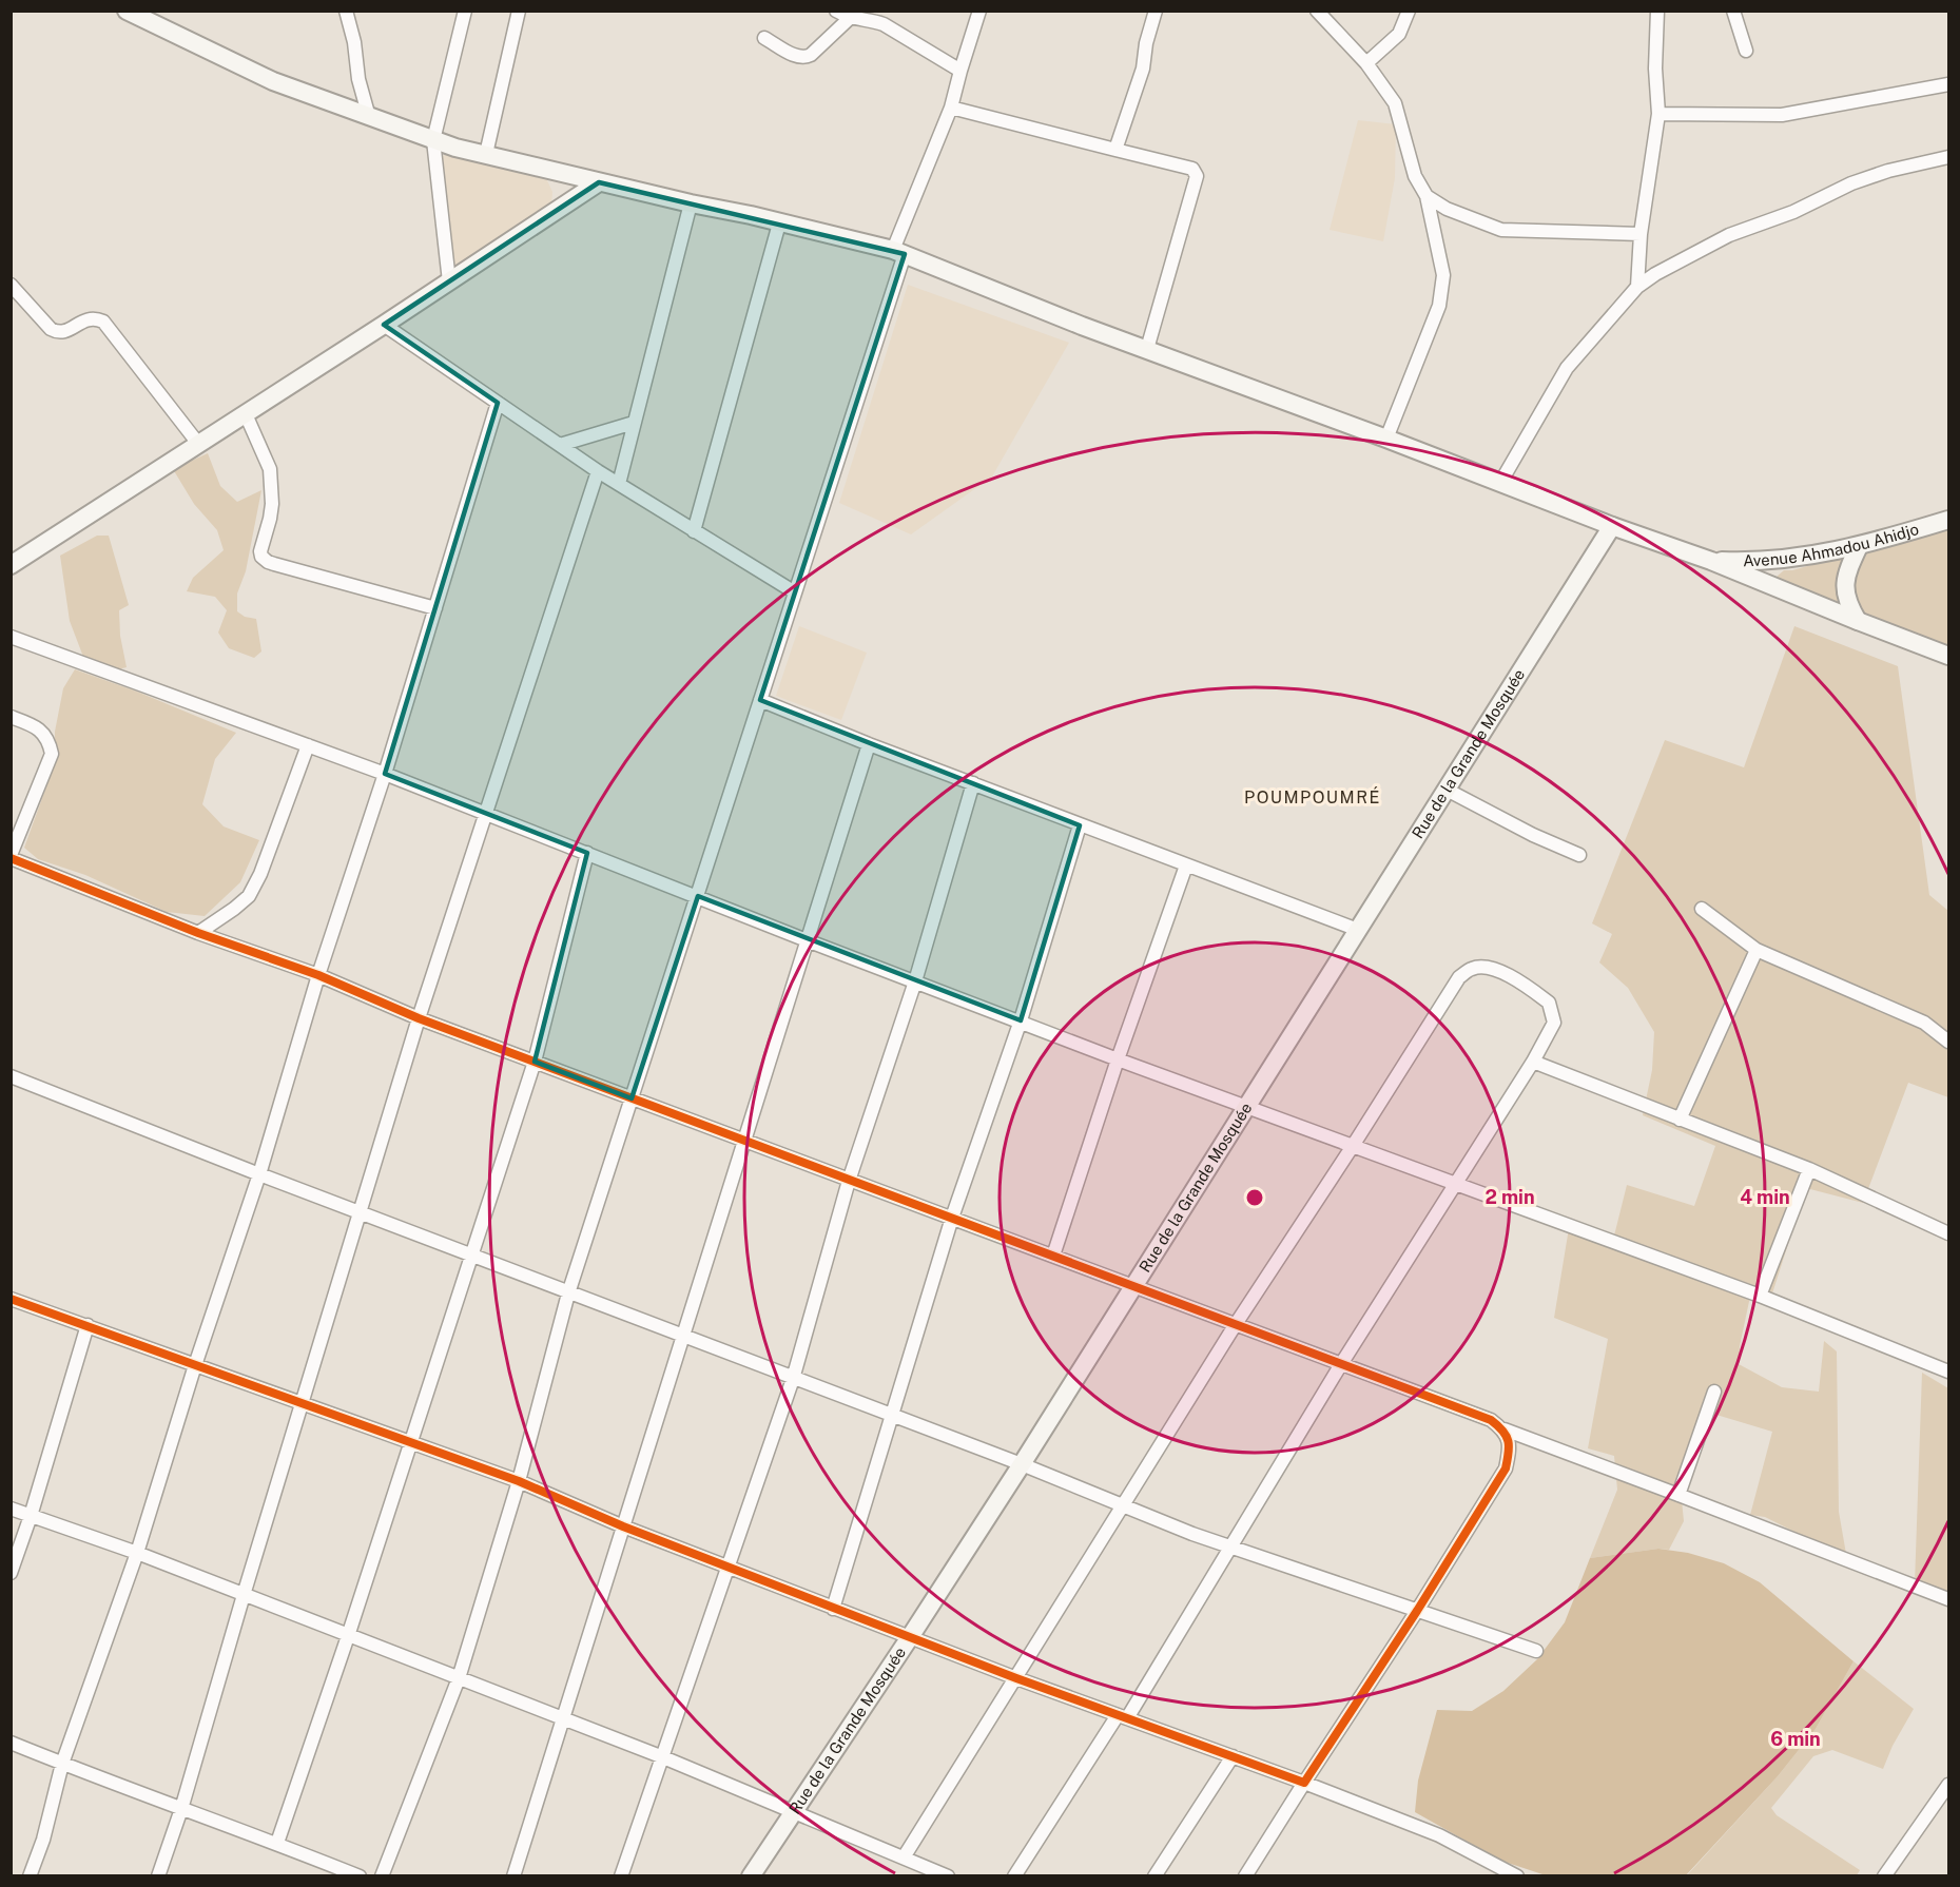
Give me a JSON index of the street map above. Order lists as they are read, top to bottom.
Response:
{
  "streets": {
    "street": ["Avenue Ahmadou Ahidjo", "Rue de la Grande Mosquée"]
  },
  "districts": ["POUMPOUMRÉ"],
  "rings": ["2 min", "4 min", "6 min"]
}
